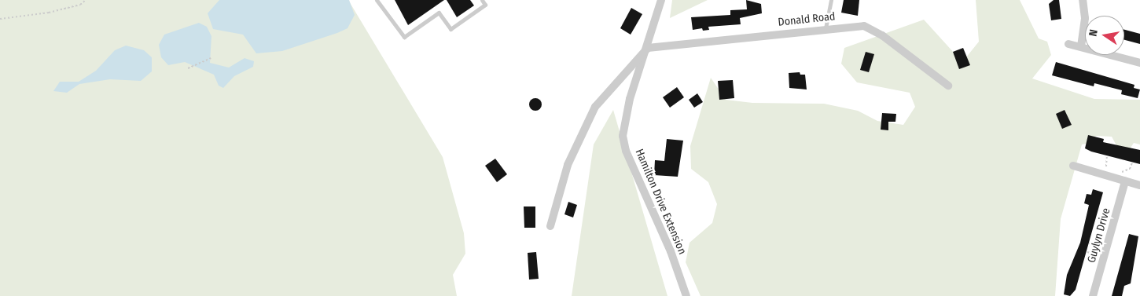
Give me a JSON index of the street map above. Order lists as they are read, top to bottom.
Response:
{
  "streets": {
    "street": ["Donald Road", "Hamilton Drive Extension", "Guylyn Drive"]
  },
  "crossings": [
    ["Donald Road", "Hamilton Drive Extension"]
  ],
  "north": "left"
}
